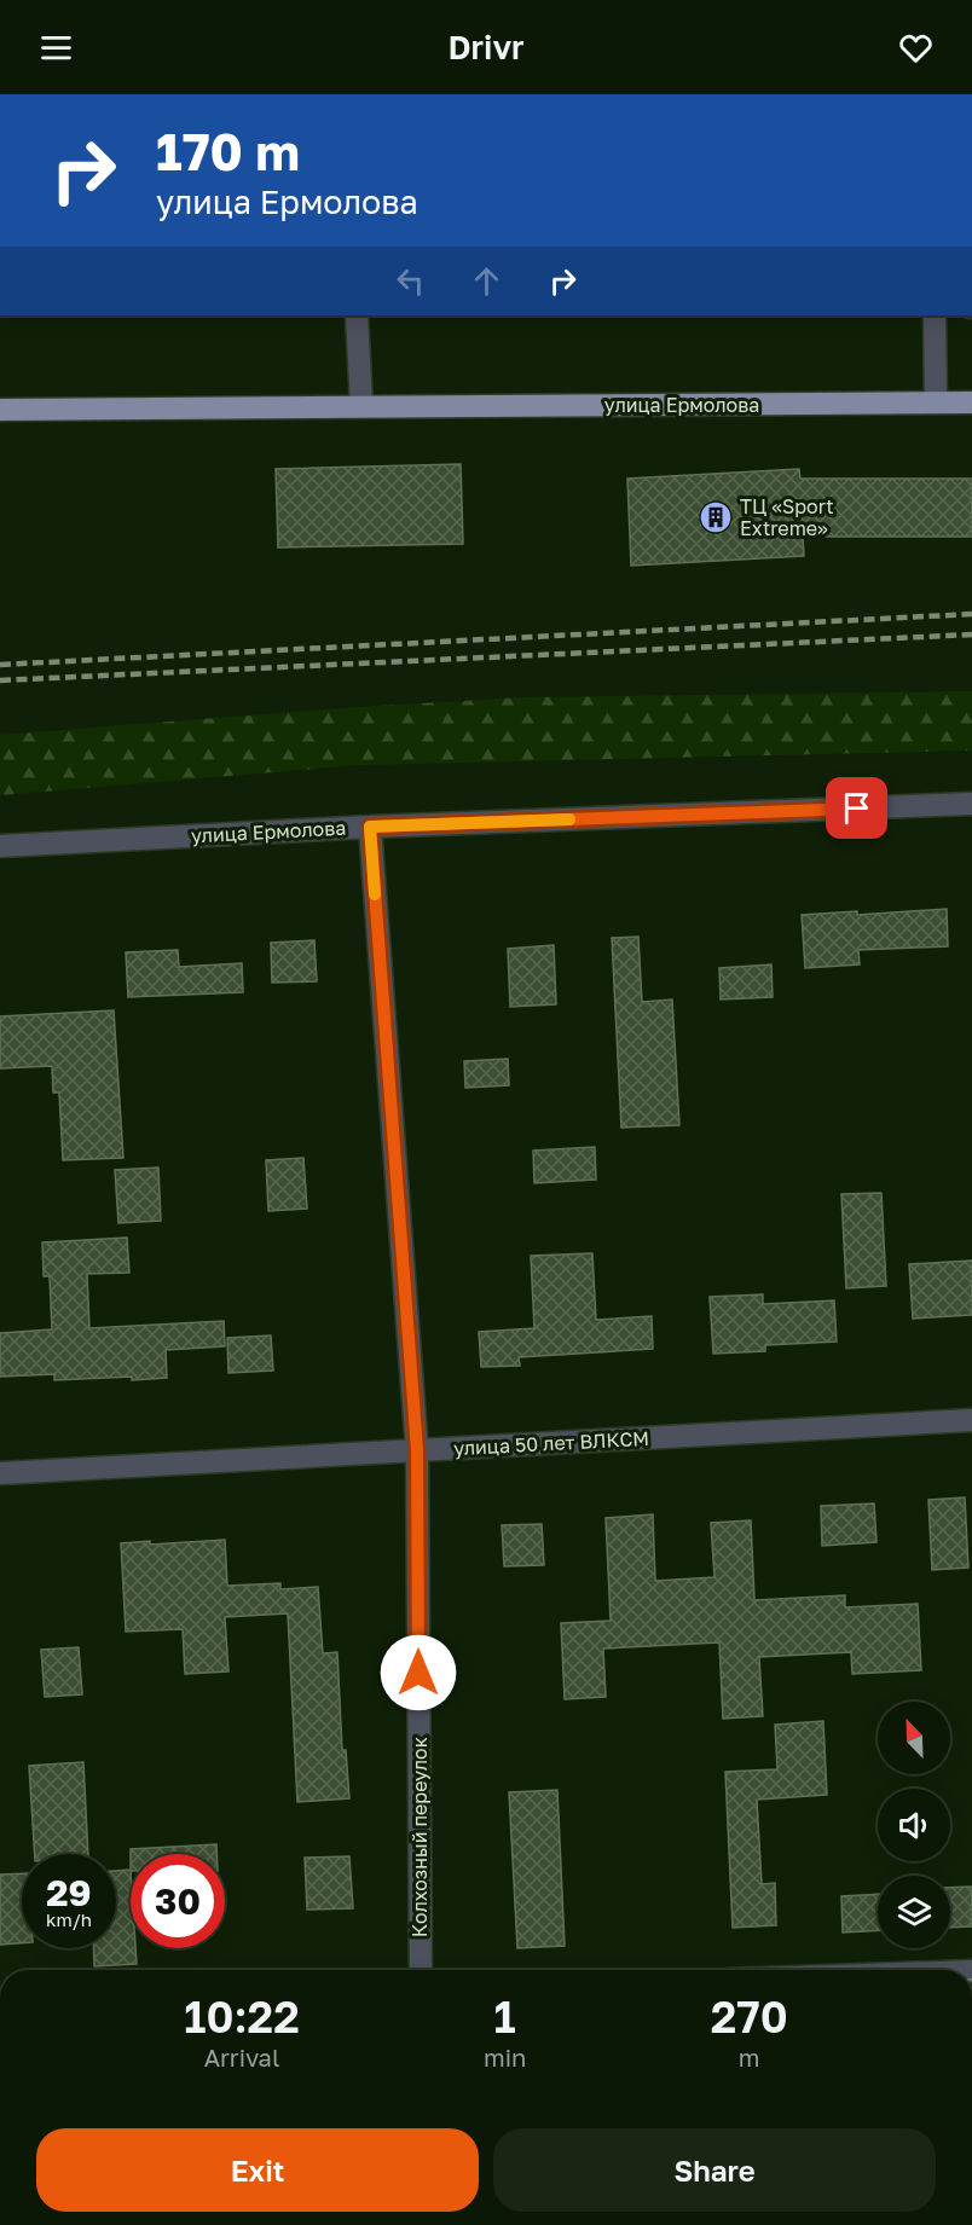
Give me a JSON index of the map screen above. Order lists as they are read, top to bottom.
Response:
{
  "streets": {
    "main road": ["улица Ермолова"],
    "street": ["улица 50 лет ВЛКСМ", "Колхозный переулок"]
  },
  "crossings": [
    ["улица Ермолова", "Колхозный переулок"],
    ["улица 50 лет ВЛКСМ", "Колхозный переулок"]
  ],
  "places": {
    "building": ["ТЦ «Sport Extreme»"]
  },
  "north": "top left",
  "page": {
    "header": "Drivr",
    "turn": ["170 m", "улица Ермолова"],
    "speed": "29 km/h",
    "limit": "30",
    "eta": [
      "10:22",
      "Arrival",
      "1",
      "min",
      "270",
      "m"
    ],
    "buttons": ["Exit", "Share"]
  }
}
